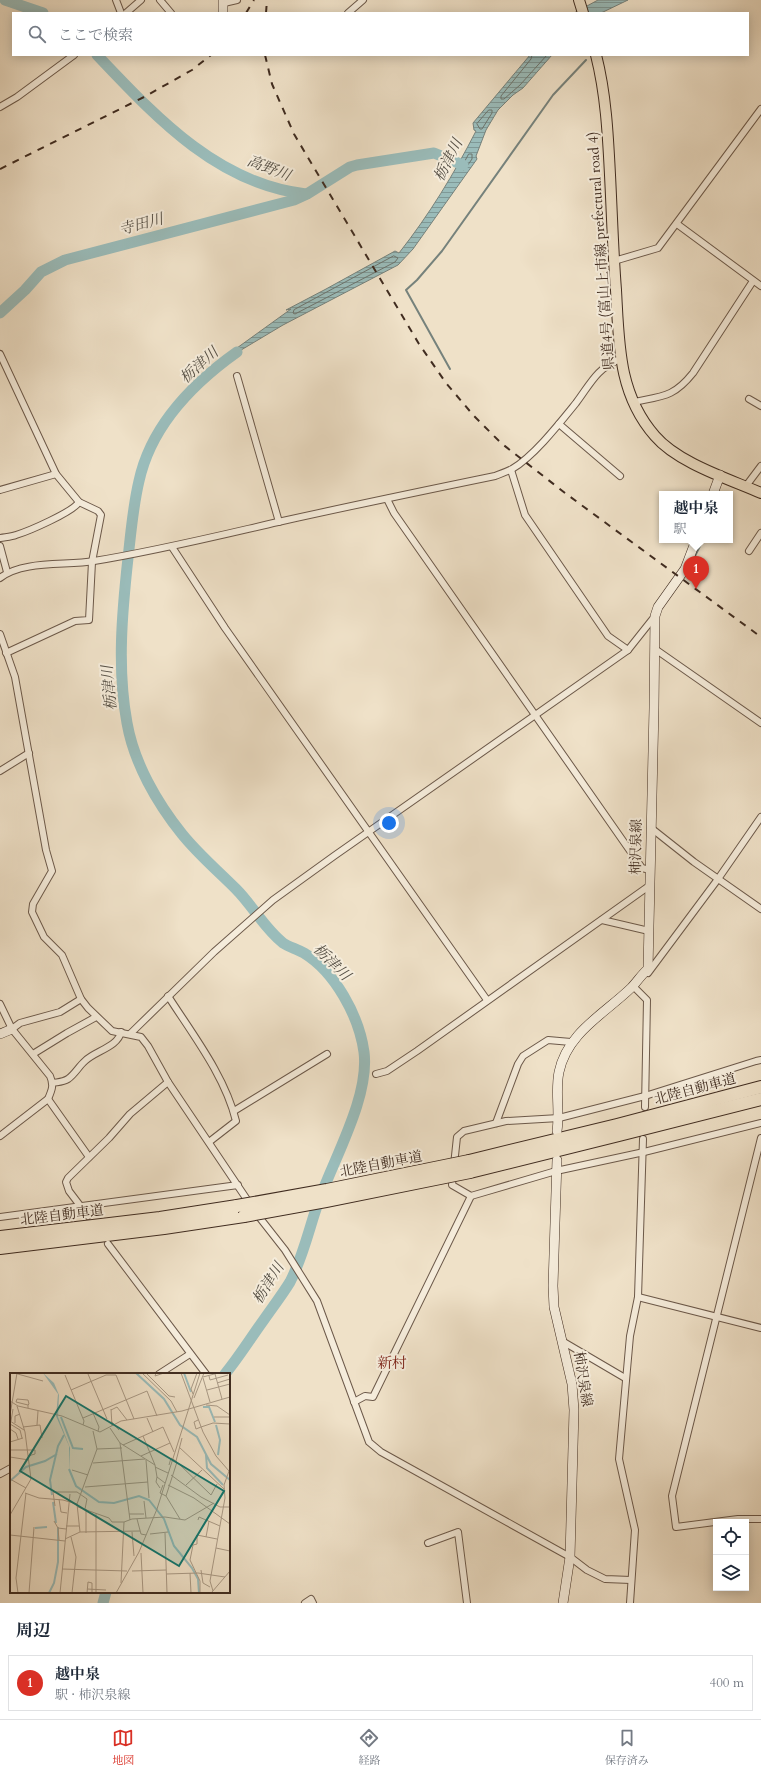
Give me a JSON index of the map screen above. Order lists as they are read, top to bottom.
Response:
{
  "streets": {
    "highway": ["北陸自動車道"],
    "main road": ["県道4号 (富山上市線 prefectural road 4)", "柿沢泉線"]
  },
  "districts": ["新村"],
  "water": ["栃津川", "高野川", "寺田川"],
  "page": {
    "search": "ここで検索",
    "popup": ["越中泉", "駅"],
    "pins": "1",
    "heading": "周辺",
    "list": [
      {
        "mark": "1",
        "name": "越中泉",
        "note": "駅 · 柿沢泉線",
        "value": "400 m"
      }
    ],
    "nav": ["地図", "経路", "保存済み"]
  }
}
